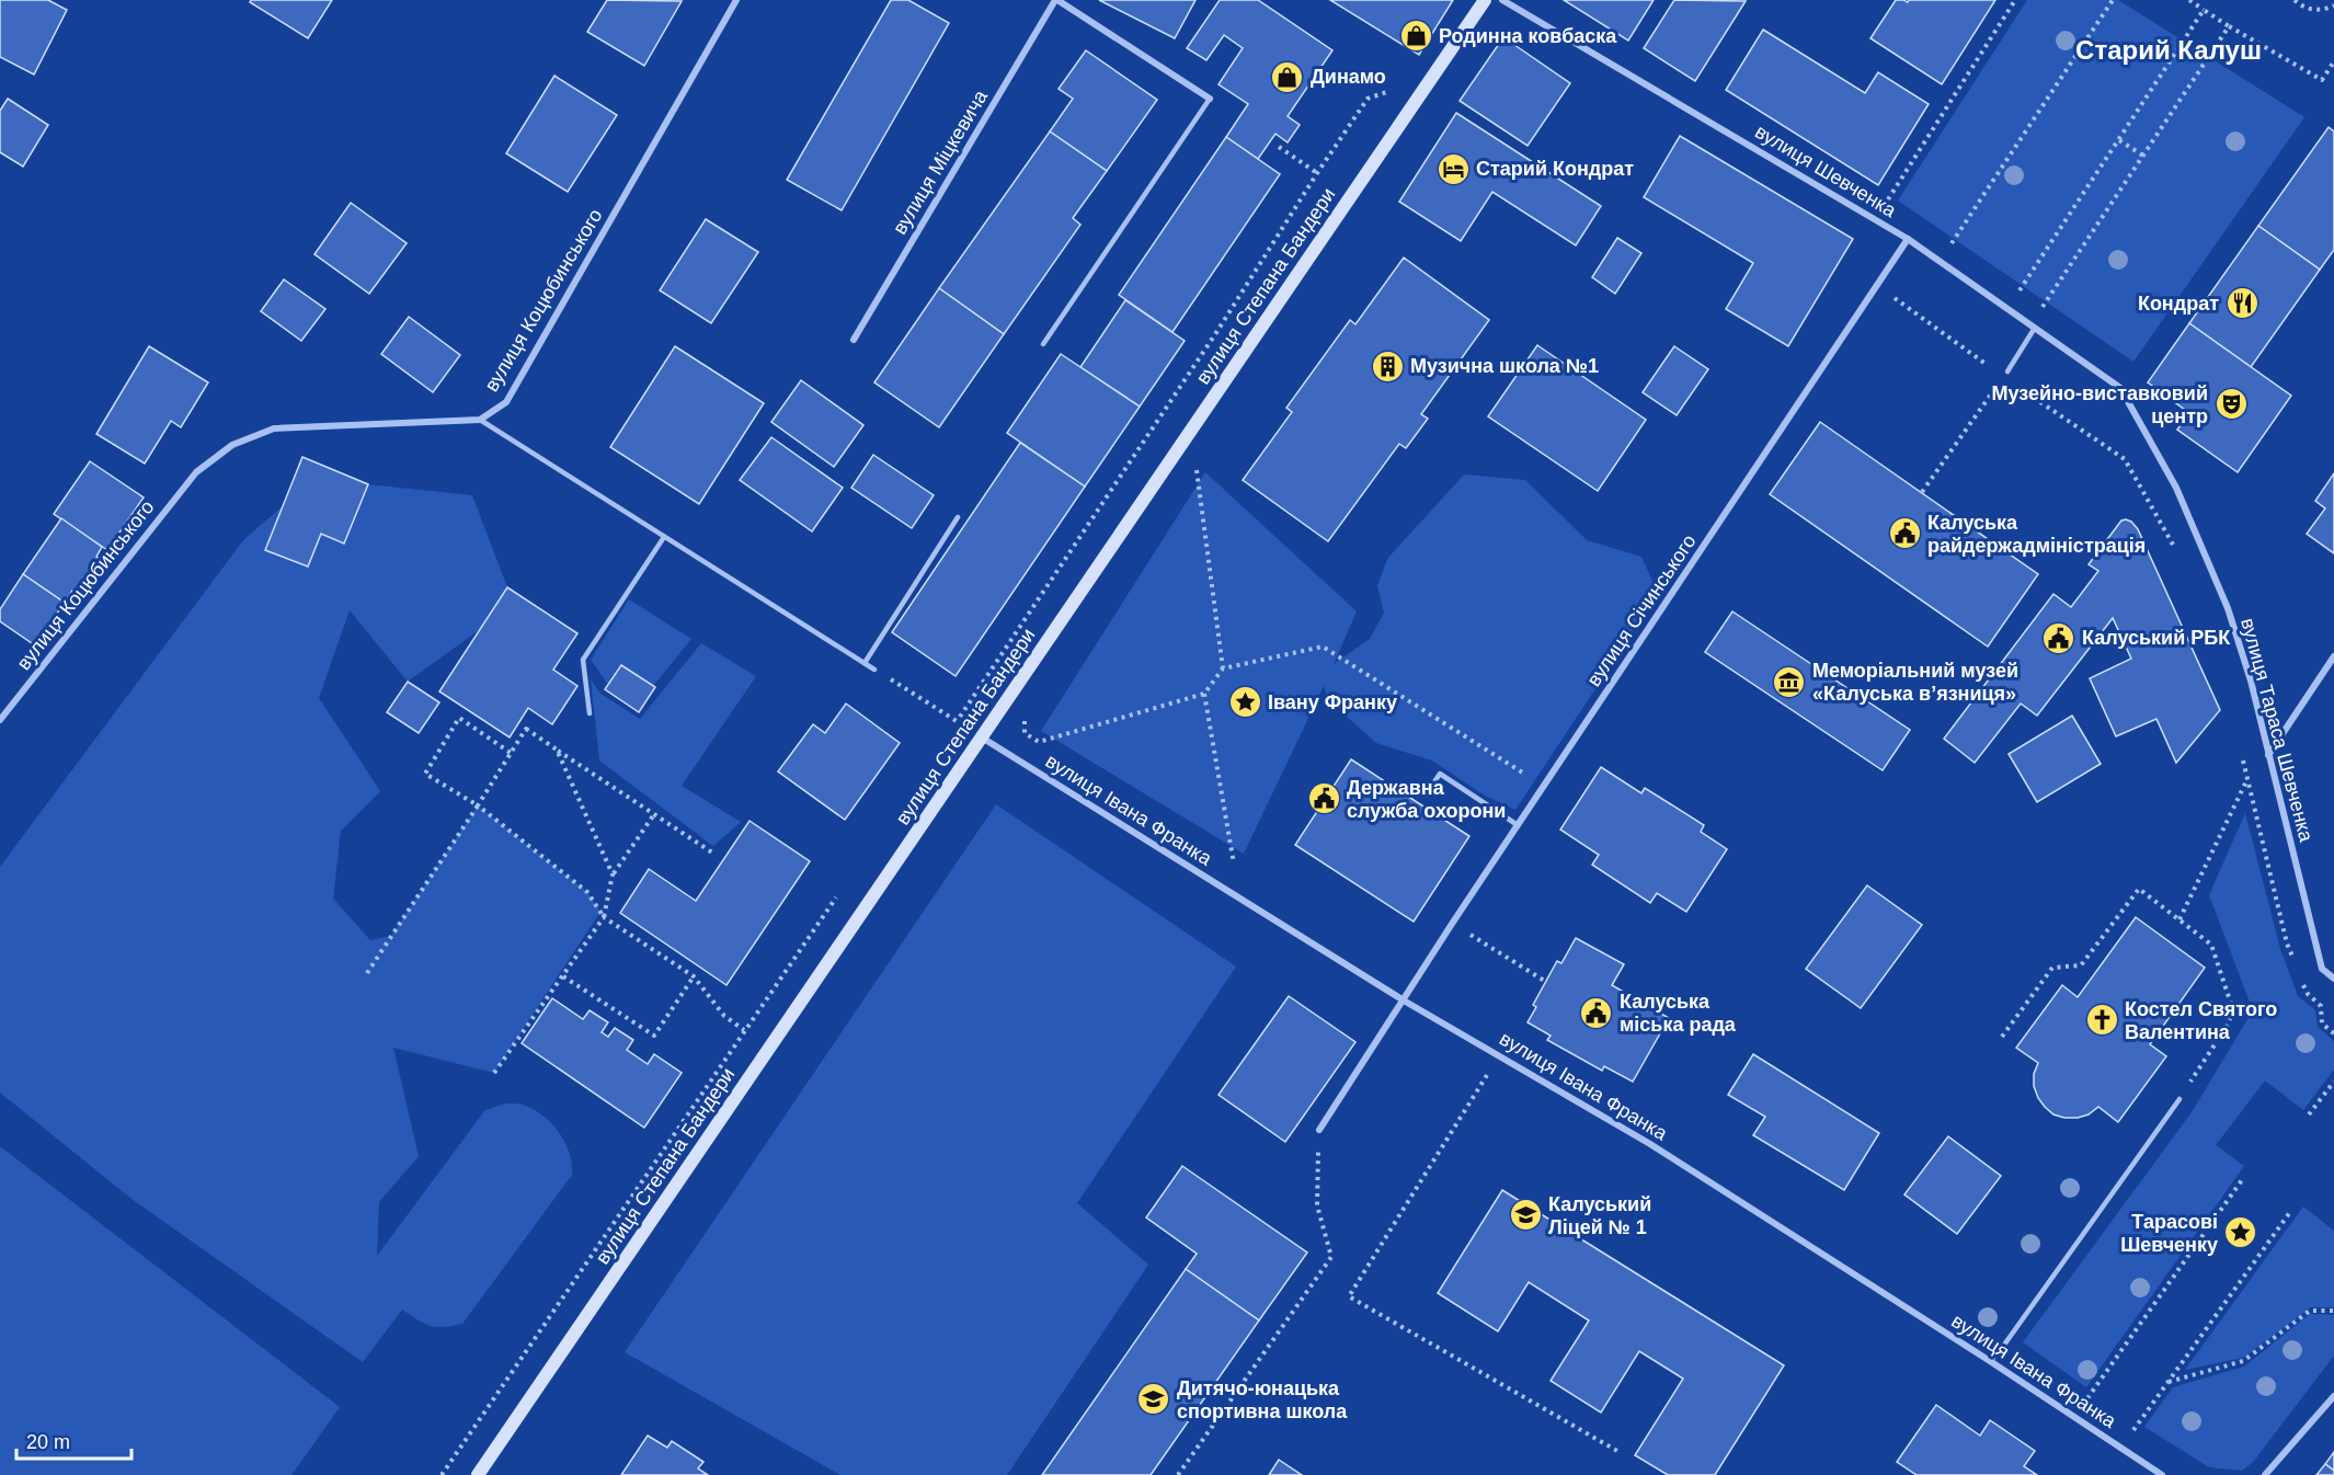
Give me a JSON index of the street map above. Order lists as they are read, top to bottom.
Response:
{
  "streets": {
    "main road": ["вулиця Степана Бандери"],
    "street": [
      "вулиця Міцкевича",
      "вулиця Шевченка",
      "вулиця Коцюбинського",
      "вулиця Січинського",
      "вулиця Тараса Шевченка",
      "вулиця Івана Франка"
    ]
  },
  "crossings": [
    ["вулиця Шевченка", "вулиця Січинського"],
    ["вулиця Шевченка", "вулиця Тараса Шевченка"],
    ["вулиця Степана Бандери", "вулиця Івана Франка"],
    ["вулиця Січинського", "вулиця Івана Франка"]
  ],
  "districts": ["Старий Калуш"],
  "places": {
    "shop": ["Родинна ковбаска", "Динамо"],
    "hotel": ["Старий Кондрат"],
    "restaurant": ["Кондрат"],
    "building": ["Музична школа №1"],
    "theatre": ["Музейно-виставковий центр"],
    "public building": [
      "Калуська райдержадміністрація",
      "Калуський РБК",
      "Державна служба охорони",
      "Калуська міська рада"
    ],
    "museum": ["Меморіальний музей «Калуська в’язниця»"],
    "place": ["Івану Франку", "Тарасові Шевченку"],
    "church": ["Костел Святого Валентина"],
    "school or university": ["Калуський Ліцей № 1", "Дитячо-юнацька спортивна школа"]
  },
  "scale_bar": "20 m"
}
